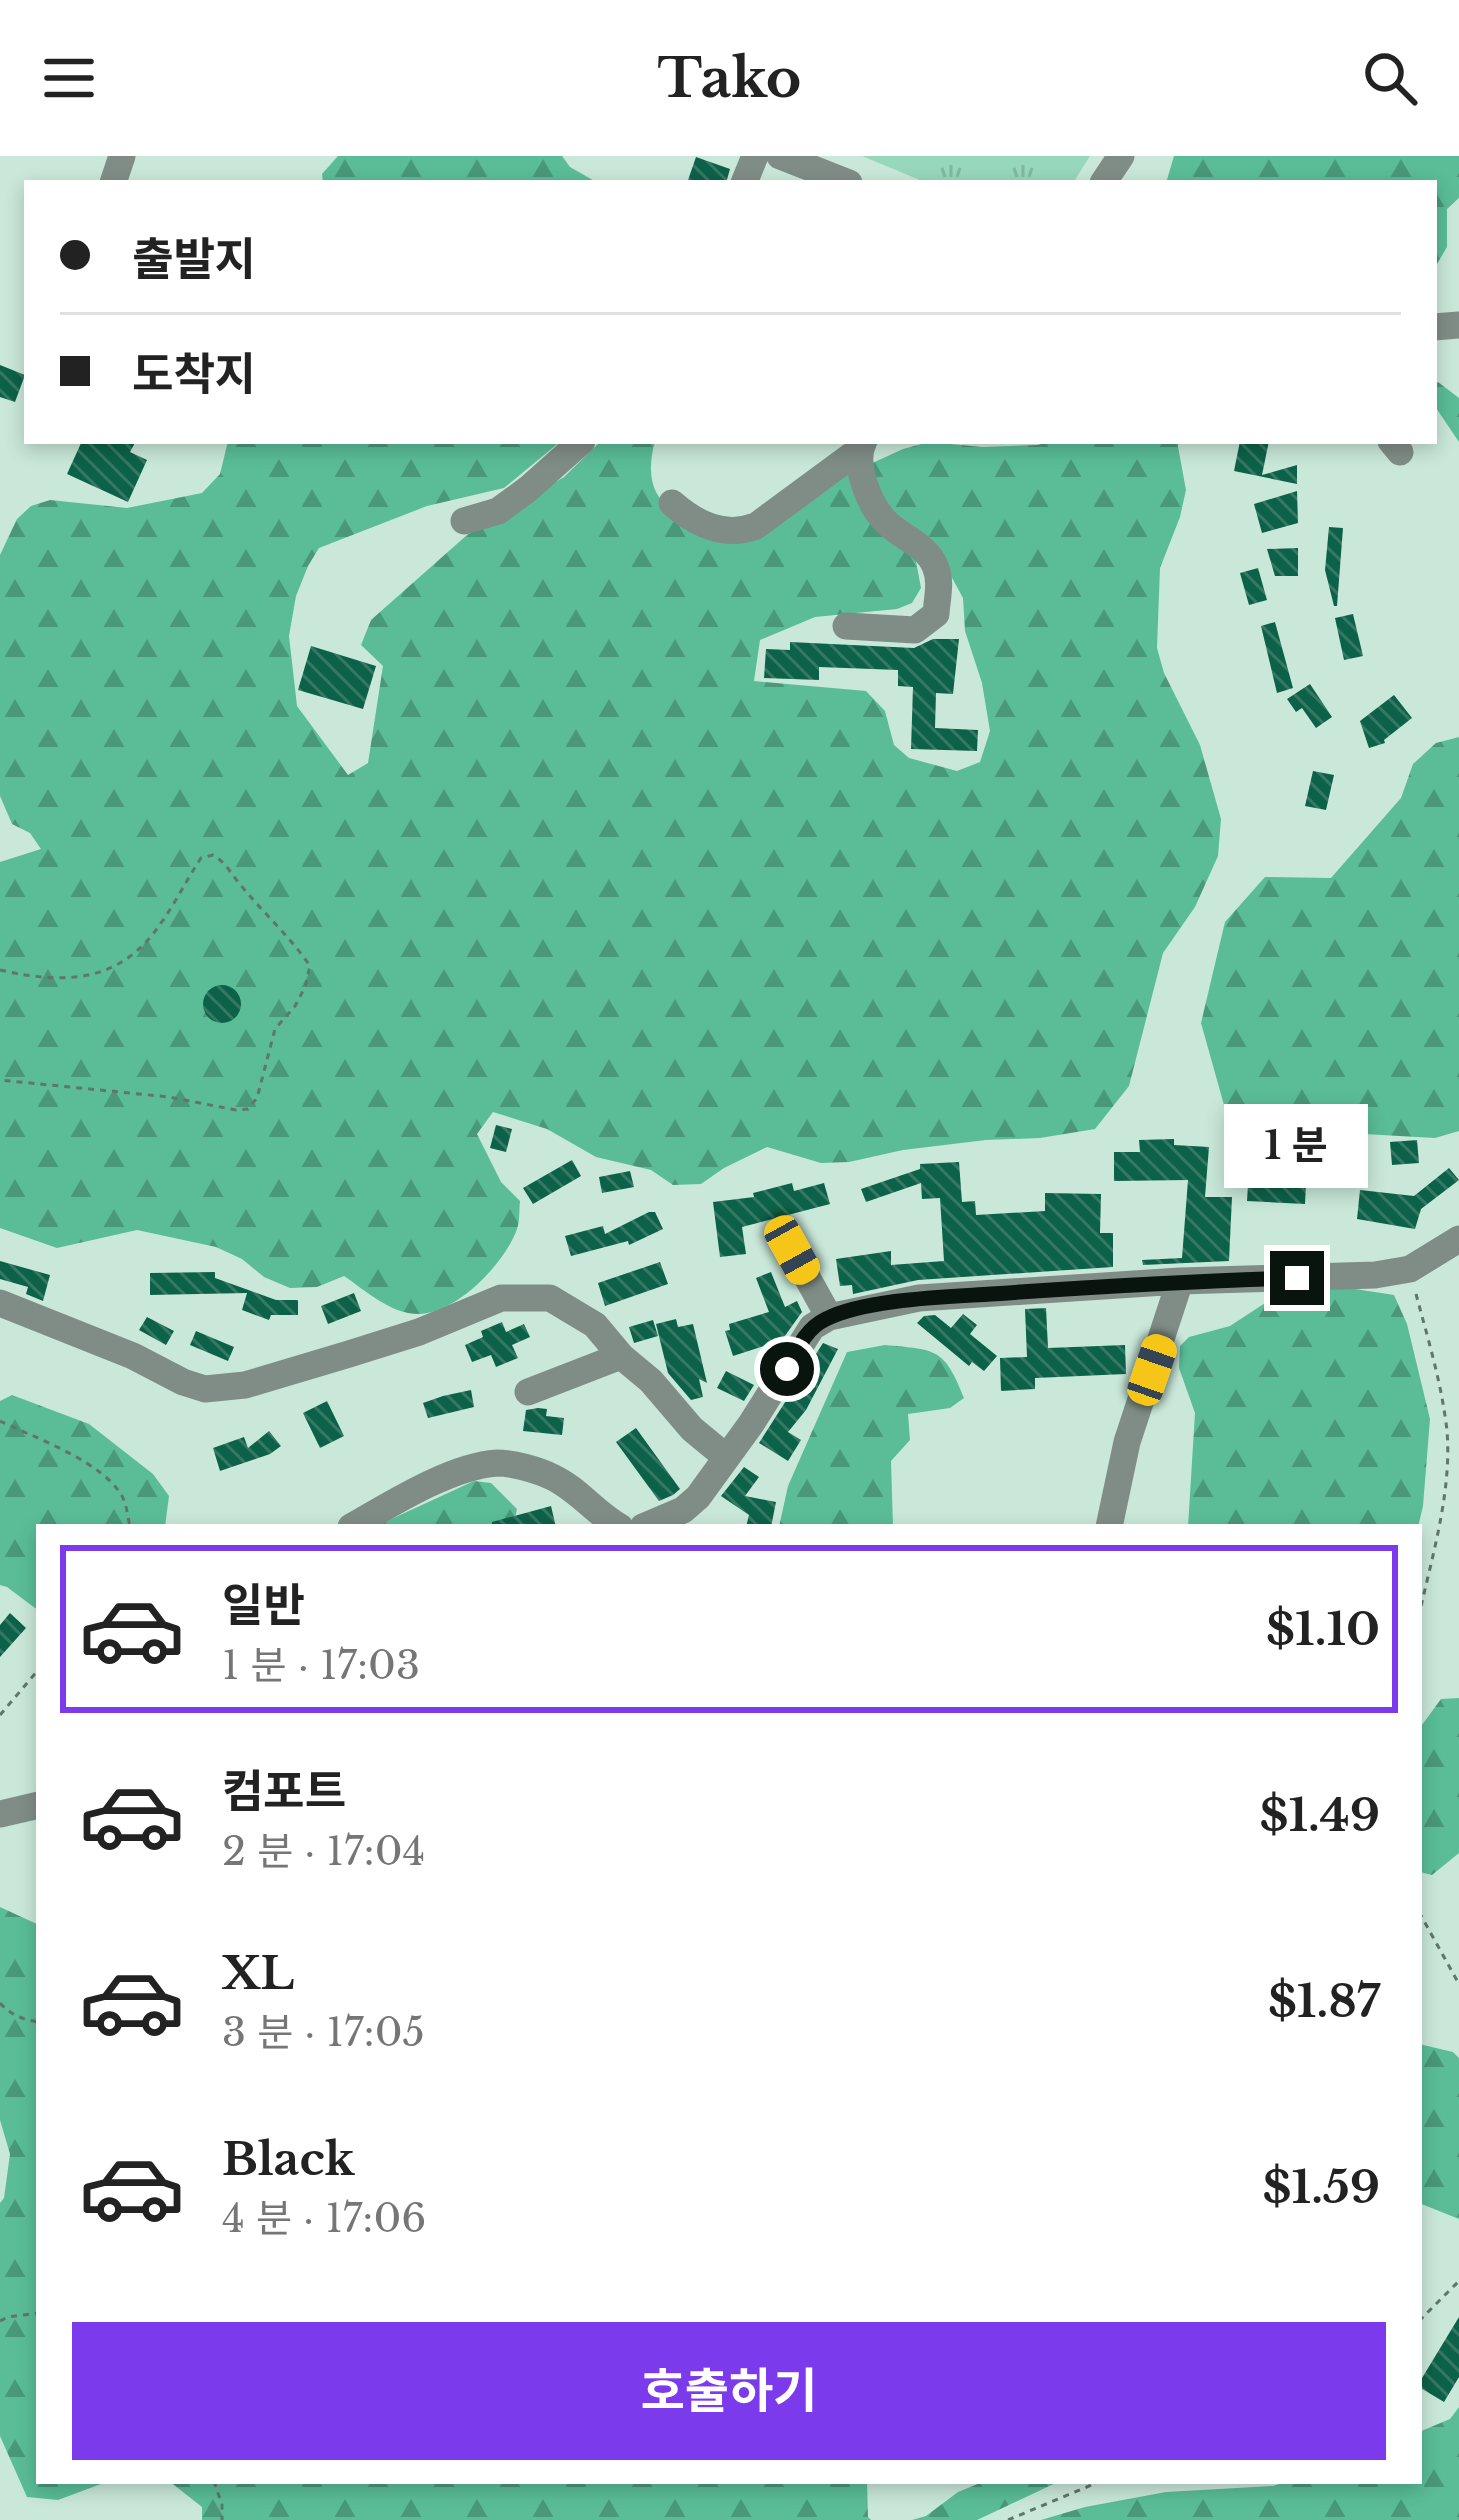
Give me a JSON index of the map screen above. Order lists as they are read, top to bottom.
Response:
{
  "page": {
    "header": "Tako",
    "banner": ["출발지", "도착지"],
    "bubble": "1 분",
    "list": [
      {
        "name": "일반",
        "note": "1 분 · 17:03",
        "value": "$1.10"
      },
      {
        "name": "컴포트",
        "note": "2 분 · 17:04",
        "value": "$1.49"
      },
      {
        "name": "XL",
        "note": "3 분 · 17:05",
        "value": "$1.87"
      },
      {
        "name": "Black",
        "note": "4 분 · 17:06",
        "value": "$1.59"
      }
    ],
    "buttons": "호출하기"
  }
}
